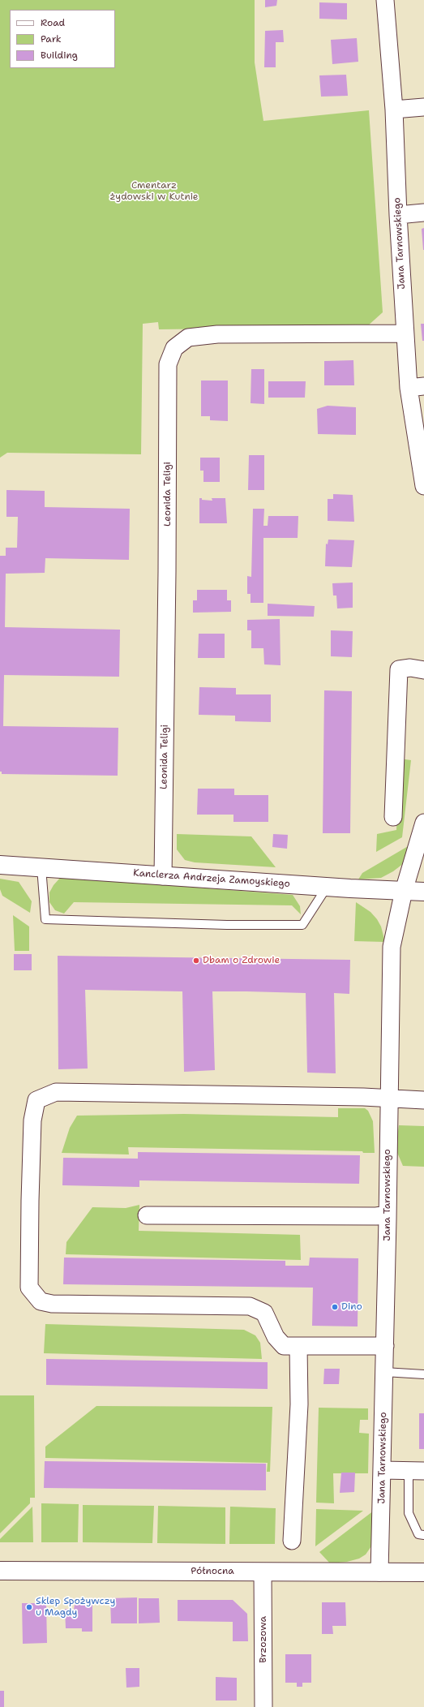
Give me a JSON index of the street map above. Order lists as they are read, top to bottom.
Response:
{
  "streets": {
    "street": [
      "Jana Tarnowskiego",
      "Leonida Teligi",
      "Kanclerza Andrzeja Zamoyskiego",
      "Północna",
      "Brzozowa"
    ]
  },
  "crossings": [
    ["Jana Tarnowskiego", "Leonida Teligi"],
    ["Jana Tarnowskiego", "Kanclerza Andrzeja Zamoyskiego"],
    ["Jana Tarnowskiego", "Północna"],
    ["Leonida Teligi", "Kanclerza Andrzeja Zamoyskiego"],
    ["Północna", "Brzozowa"]
  ],
  "parks": ["Cmentarz żydowski w Kutnie"],
  "places": ["Dbam o Zdrowie", "Dino", "Sklep Spożywczy u Magdy"],
  "legend": ["Road", "Park", "Building"]
}
